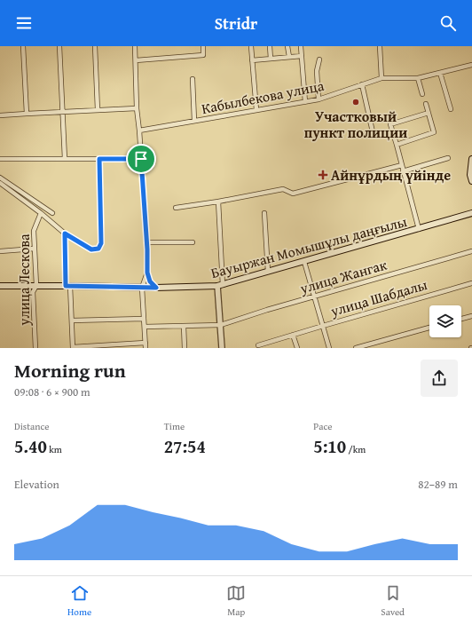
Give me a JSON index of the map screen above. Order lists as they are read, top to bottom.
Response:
{
  "streets": {
    "main road": ["Бауыржан Момышұлы даңғылы"],
    "street": [
      "Кабылбекова улица",
      "улица Жангак",
      "улица Лескова",
      "улица Шабдалы"
    ]
  },
  "crossings": [
    ["Бауыржан Момышұлы даңғылы", "улица Лескова"]
  ],
  "places": {
    "other": ["Участковый пункт полиции"],
    "health": ["Айнұрдың үйінде"]
  },
  "page": {
    "header": "Stridr",
    "heading": ["Morning run", "09:08 · 6 × 900 m"],
    "stats": [
      ["Distance", "5.40 km"],
      ["Time", "27:54"],
      ["Pace", "5:10 /km"]
    ],
    "chart": ["Elevation", "82–89 m"],
    "tabs": ["Home", "Map", "Saved"]
  }
}
